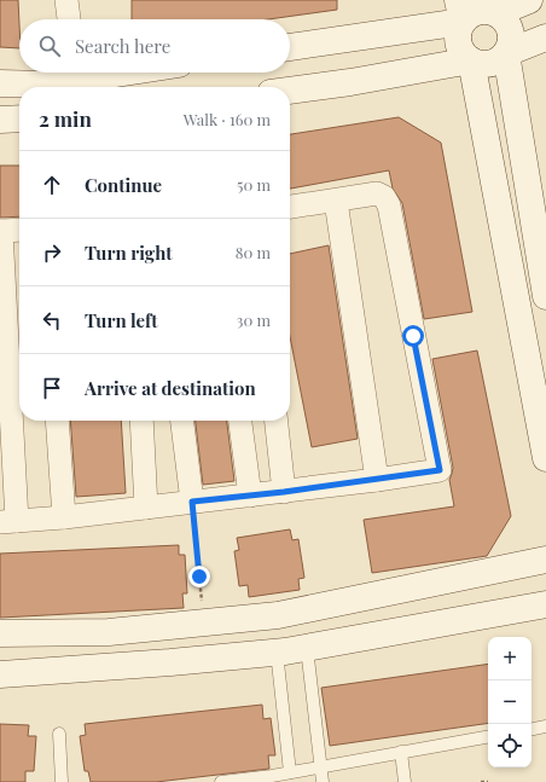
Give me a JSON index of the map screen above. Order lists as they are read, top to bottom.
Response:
{
  "page": {
    "search": "Search here",
    "heading": ["2 min", "Walk · 160 m"],
    "list": [
      ["Continue", "50 m"],
      ["Turn right", "80 m"],
      ["Turn left", "30 m"],
      "Arrive at destination"
    ],
    "map_buttons": ["+", "−"]
  }
}
